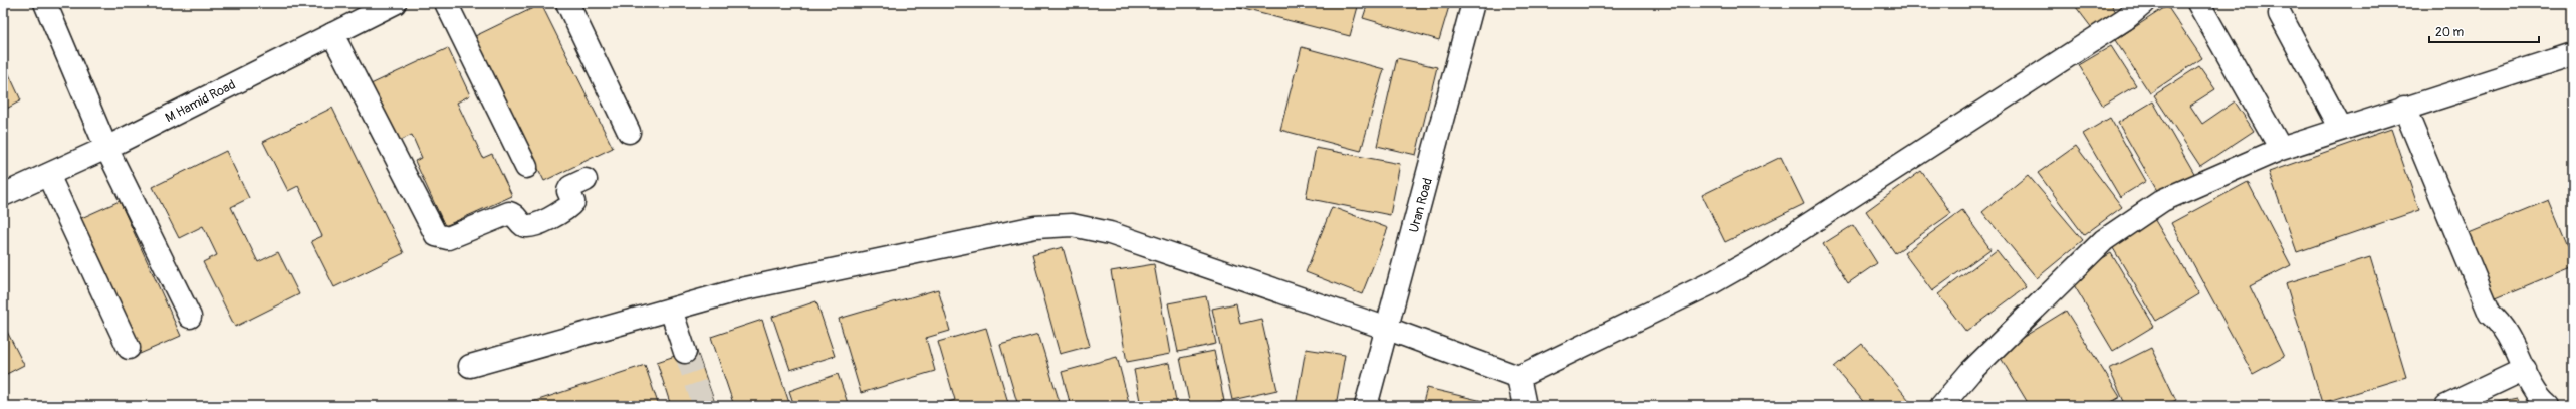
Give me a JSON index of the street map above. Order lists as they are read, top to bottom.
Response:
{
  "streets": {
    "street": ["M Hamid Road", "Uran Road"]
  },
  "scale_bar": "20 m"
}
